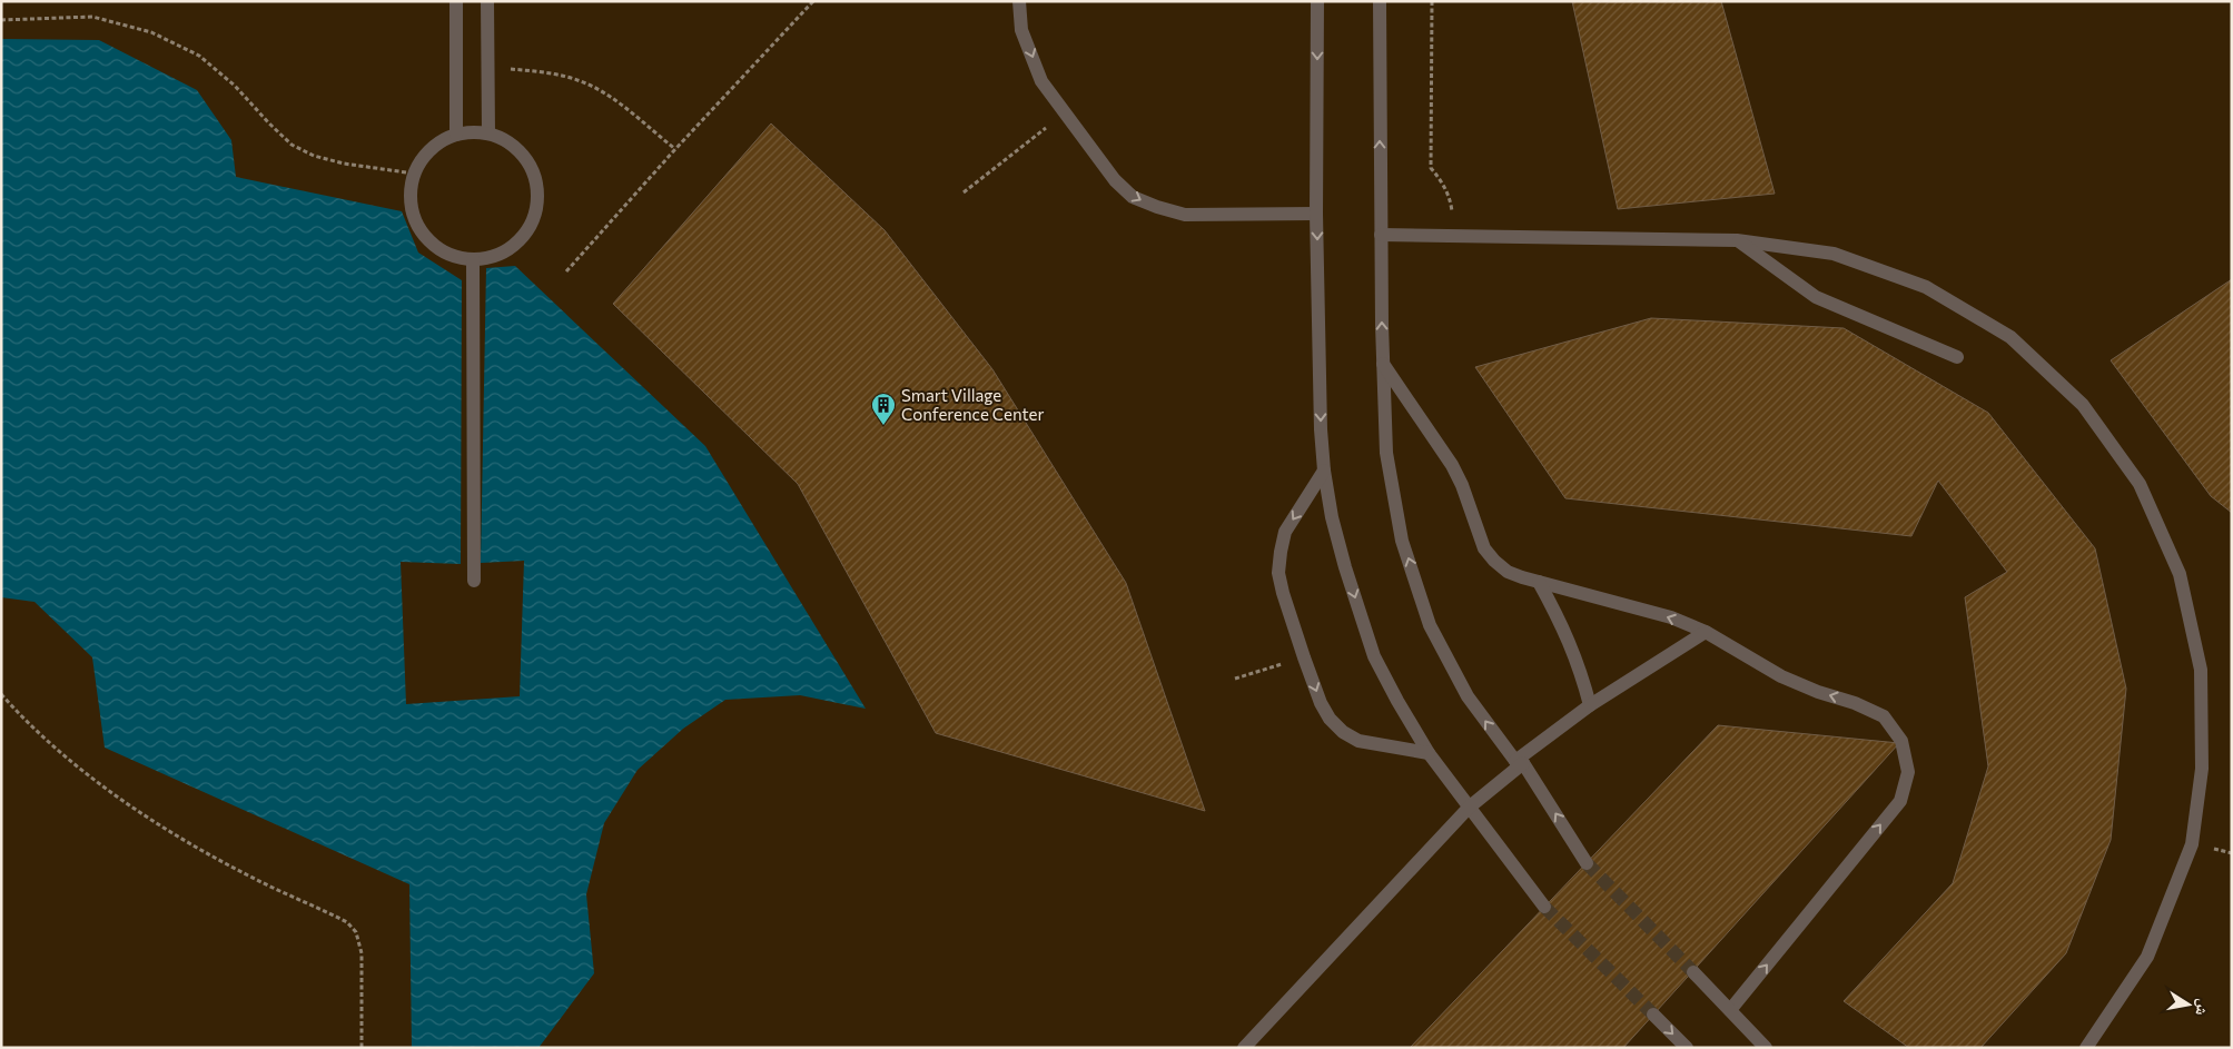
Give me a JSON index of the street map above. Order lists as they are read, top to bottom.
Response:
{
  "places": {
    "building": ["Smart Village Conference Center"]
  },
  "north": "right"
}
